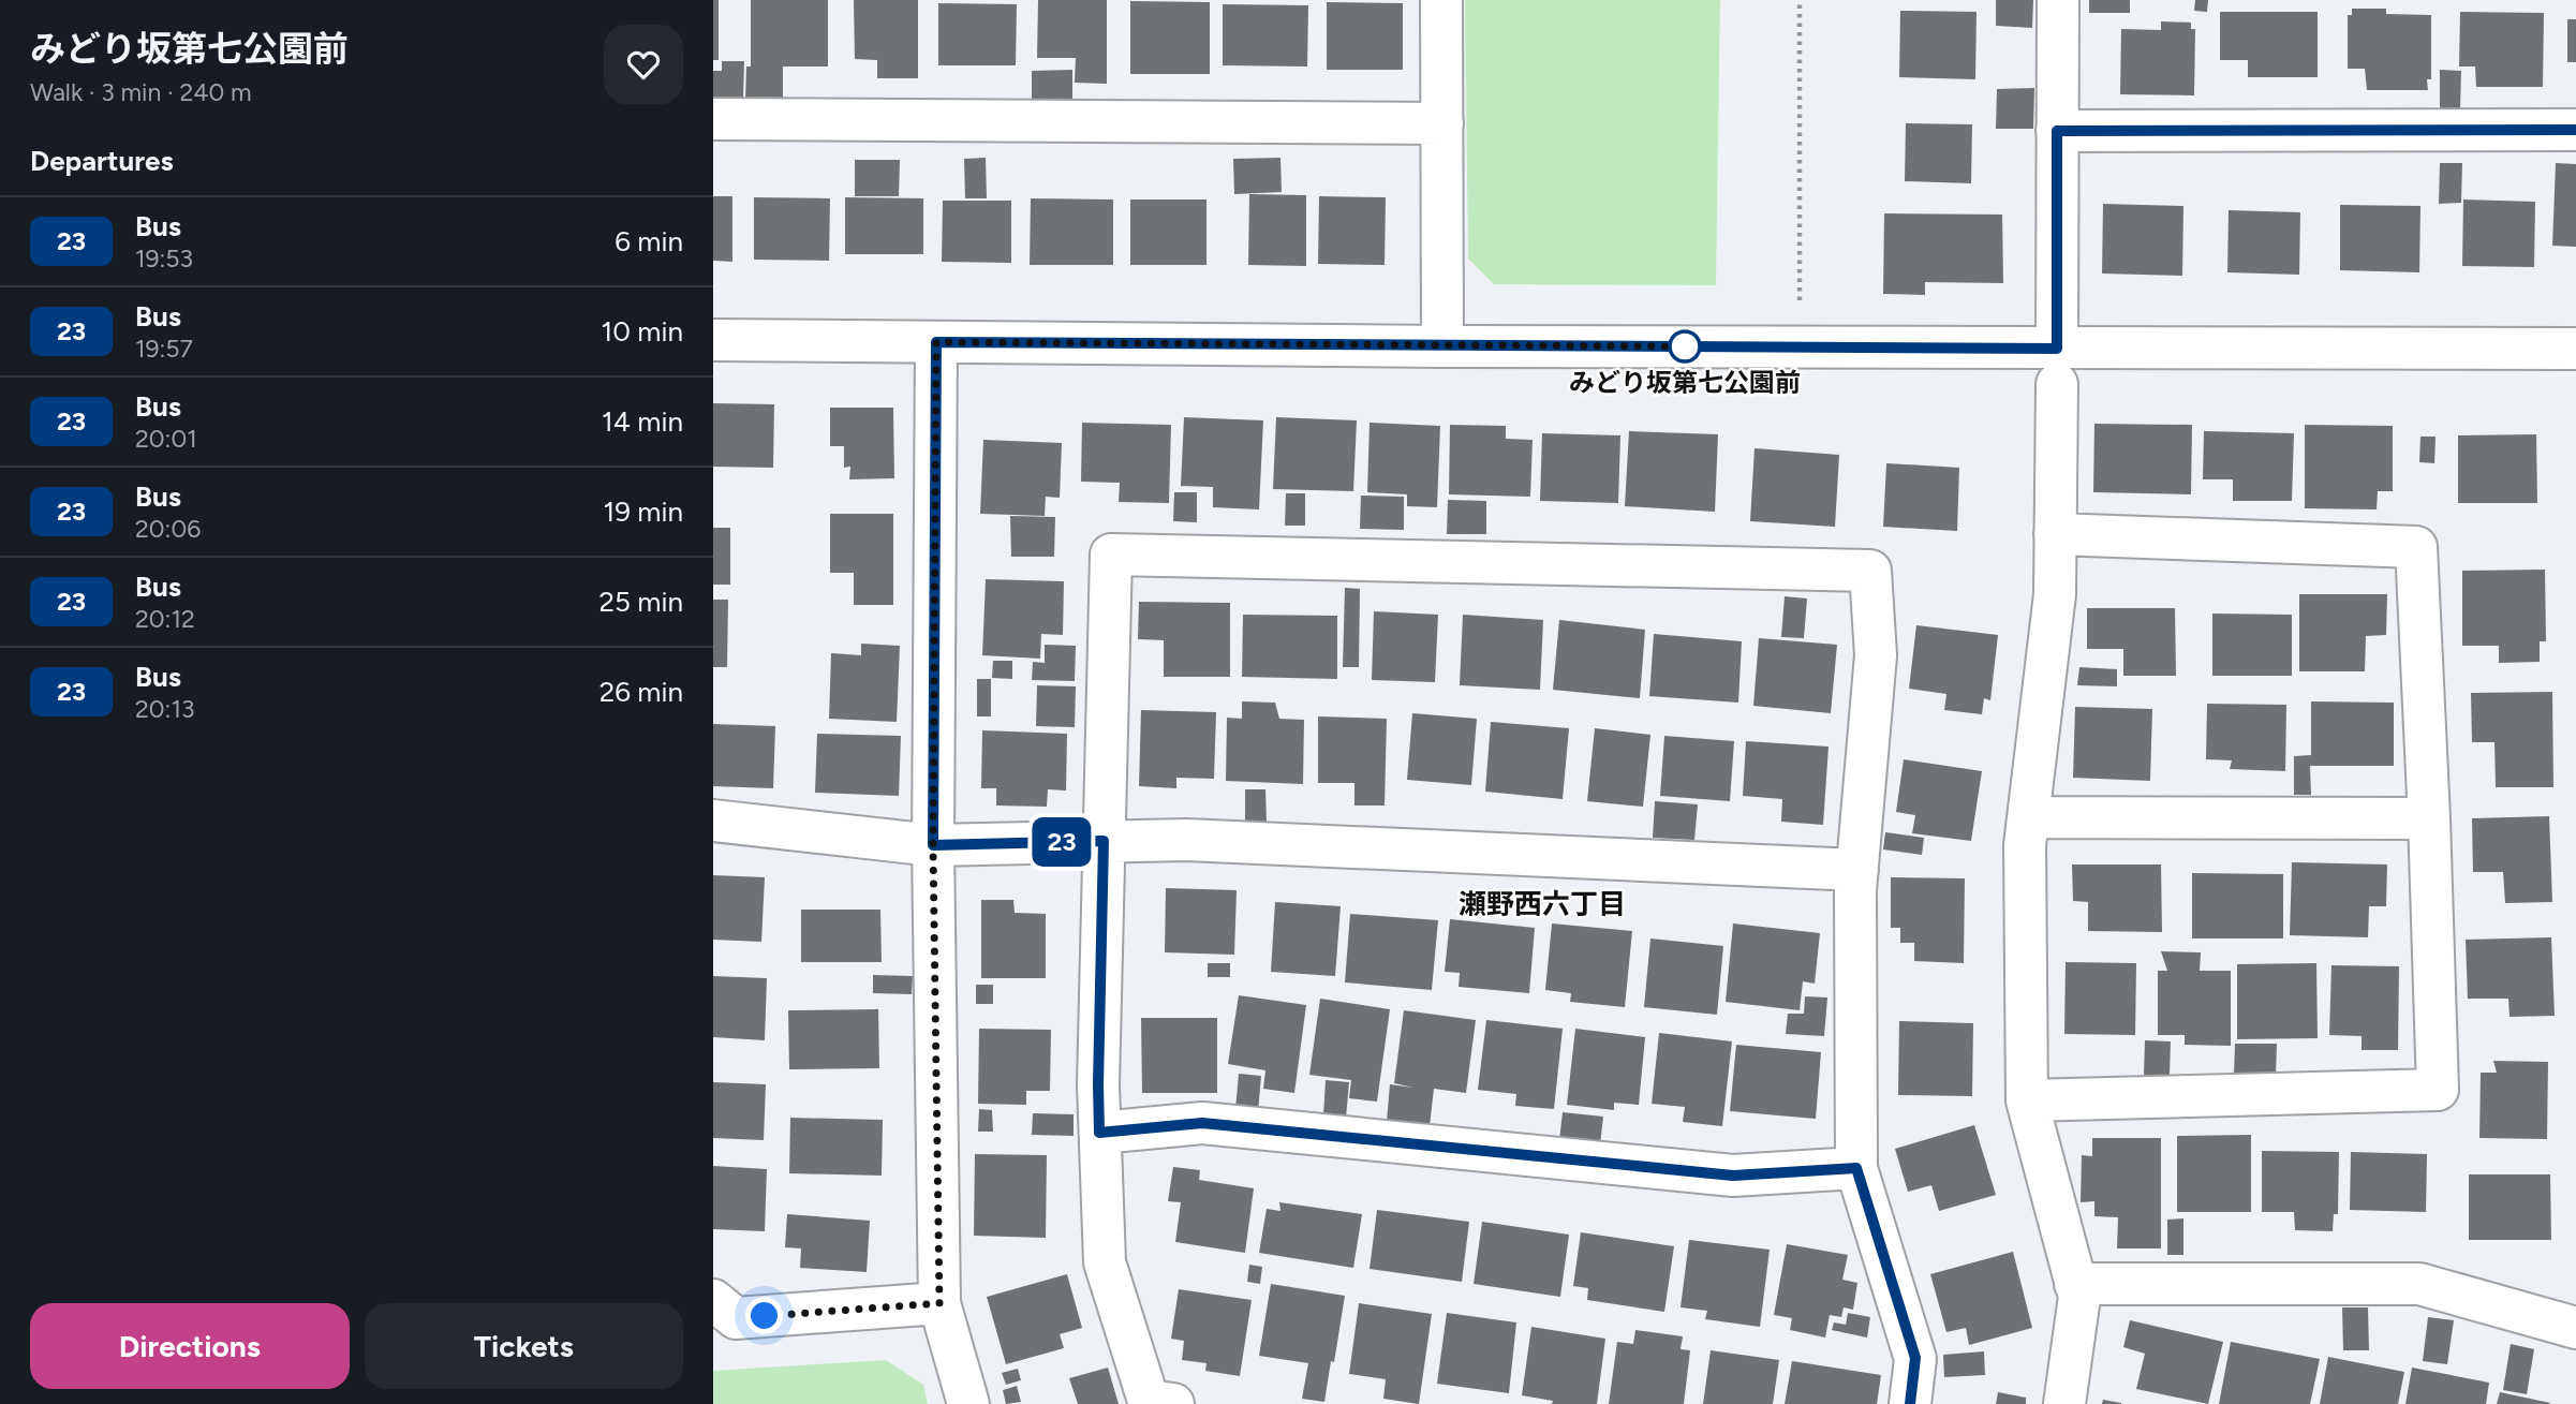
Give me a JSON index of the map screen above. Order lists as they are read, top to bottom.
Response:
{
  "districts": ["瀬野西六丁目"],
  "places": ["みどり坂第七公園前"],
  "lines": ["bus line 23"],
  "page": {
    "heading": [
      ["みどり坂第七公園前", "Walk · 3 min · 240 m"],
      "Departures"
    ],
    "on_map": "23",
    "list": [
      {
        "mark": "23",
        "name": "Bus",
        "note": "19:53",
        "value": "6 min"
      },
      {
        "mark": "23",
        "name": "Bus",
        "note": "19:57",
        "value": "10 min"
      },
      {
        "mark": "23",
        "name": "Bus",
        "note": "20:01",
        "value": "14 min"
      },
      {
        "mark": "23",
        "name": "Bus",
        "note": "20:06",
        "value": "19 min"
      },
      {
        "mark": "23",
        "name": "Bus",
        "note": "20:12",
        "value": "25 min"
      },
      {
        "mark": "23",
        "name": "Bus",
        "note": "20:13",
        "value": "26 min"
      }
    ],
    "buttons": ["Directions", "Tickets"]
  }
}
